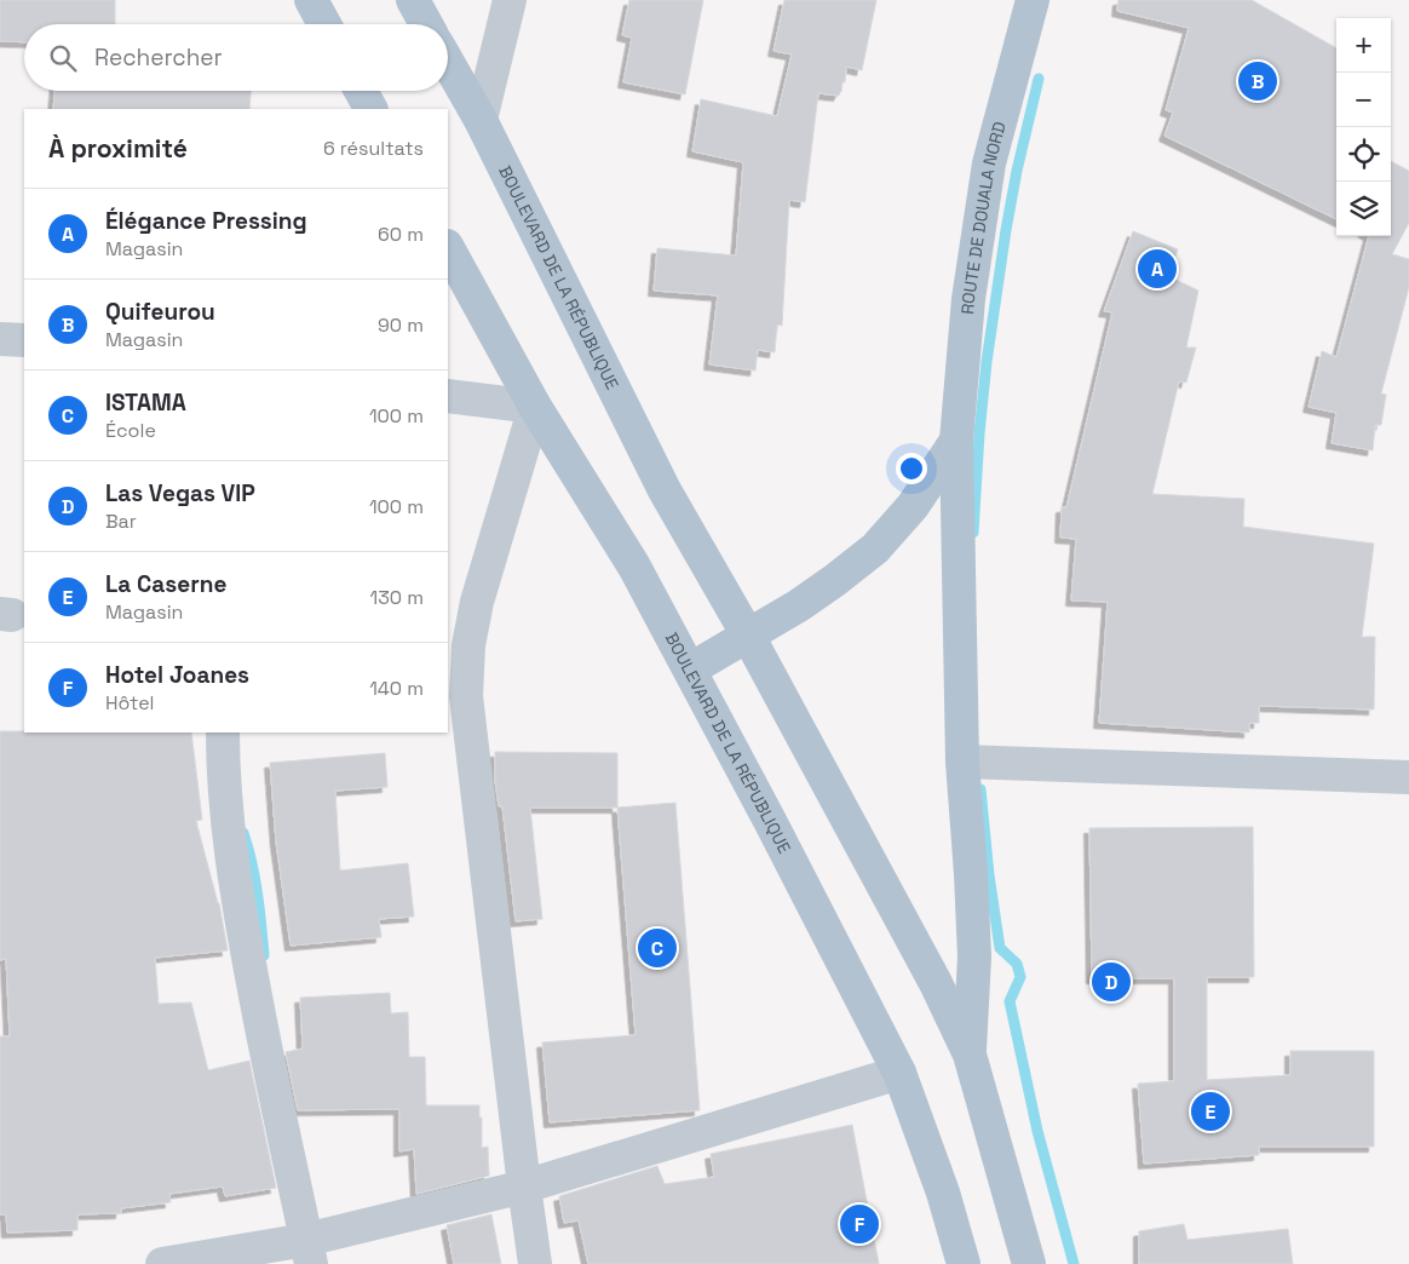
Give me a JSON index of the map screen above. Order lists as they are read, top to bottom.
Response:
{
  "streets": {
    "main road": ["ROUTE DE DOUALA NORD", "BOULEVARD DE LA RÉPUBLIQUE"]
  },
  "crossings": [
    ["ROUTE DE DOUALA NORD", "BOULEVARD DE LA RÉPUBLIQUE"]
  ],
  "page": {
    "map_buttons": ["+", "−"],
    "search": "Rechercher",
    "pins": [
      "B",
      "A",
      "C",
      "D",
      "E",
      "F"
    ],
    "heading": ["À proximité", "6 résultats"],
    "list": [
      {
        "mark": "A",
        "name": "Élégance Pressing",
        "note": "Magasin",
        "value": "60 m"
      },
      {
        "mark": "B",
        "name": "Quifeurou",
        "note": "Magasin",
        "value": "90 m"
      },
      {
        "mark": "C",
        "name": "ISTAMA",
        "note": "École",
        "value": "100 m"
      },
      {
        "mark": "D",
        "name": "Las Vegas VIP",
        "note": "Bar",
        "value": "100 m"
      },
      {
        "mark": "E",
        "name": "La Caserne",
        "note": "Magasin",
        "value": "130 m"
      },
      {
        "mark": "F",
        "name": "Hotel Joanes",
        "note": "Hôtel",
        "value": "140 m"
      }
    ]
  }
}
